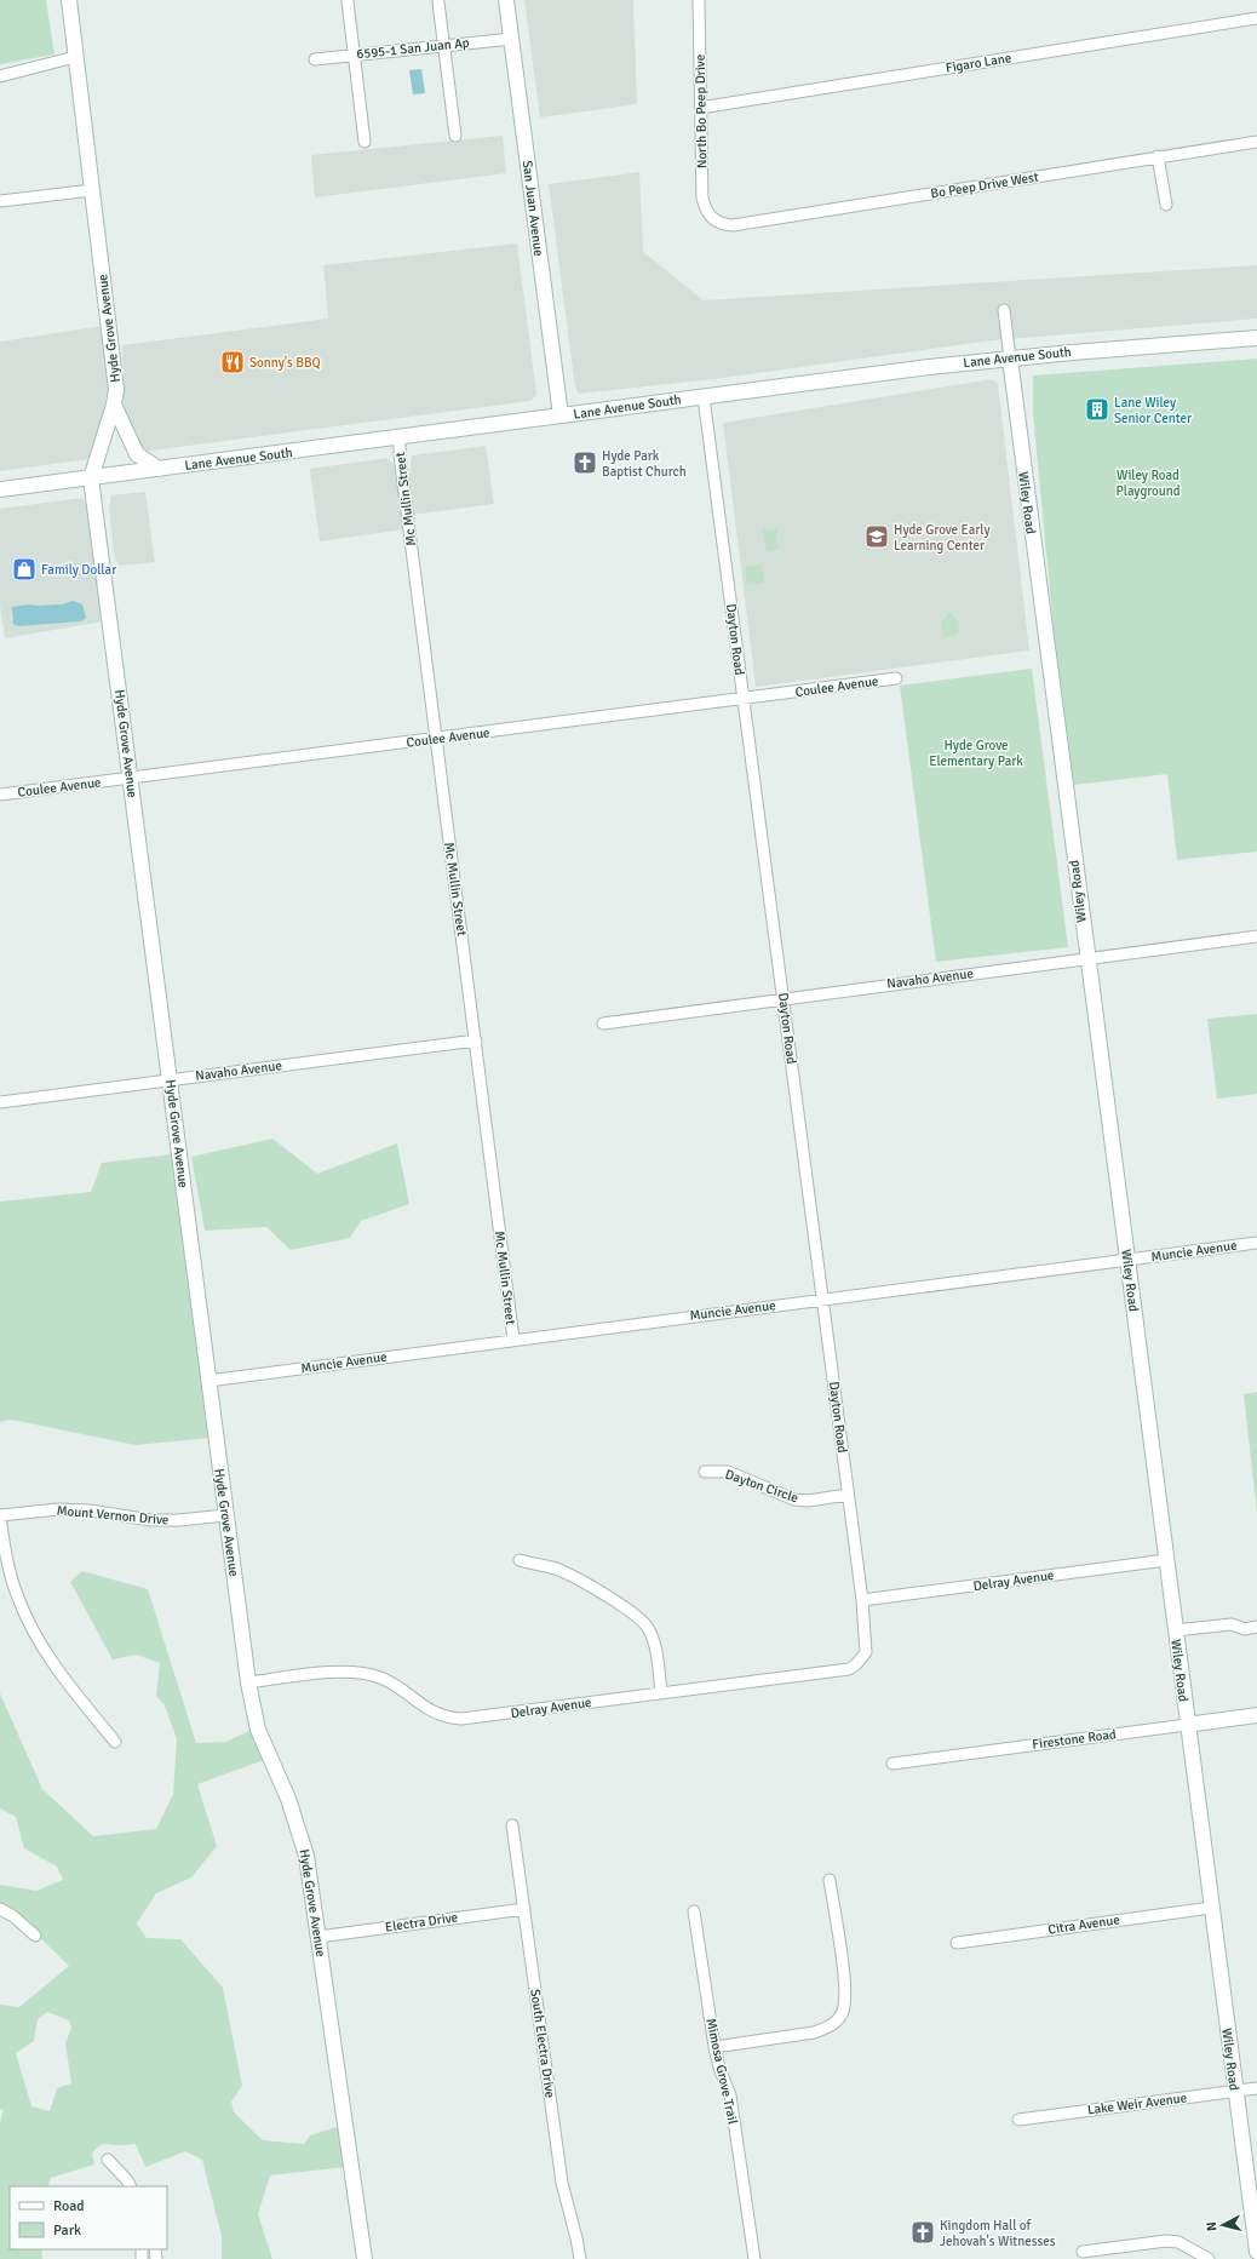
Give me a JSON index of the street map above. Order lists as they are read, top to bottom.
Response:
{
  "streets": {
    "street": [
      "6595-1 San Juan Ap",
      "Figaro Lane",
      "North Bo Peep Drive",
      "Bo Peep Drive West",
      "San Juan Avenue",
      "Hyde Grove Avenue",
      "Lane Avenue South",
      "Mc Mullin Street",
      "Wiley Road",
      "Dayton Road",
      "Coulee Avenue",
      "Navaho Avenue",
      "Muncie Avenue",
      "Dayton Circle",
      "Mount Vernon Drive",
      "Delray Avenue",
      "Firestone Road",
      "Electra Drive",
      "Citra Avenue",
      "South Electra Drive",
      "Mimosa Grove Trail",
      "Lake Weir Avenue"
    ]
  },
  "crossings": [
    ["6595-1 San Juan Ap", "San Juan Avenue"],
    ["Figaro Lane", "North Bo Peep Drive"],
    ["North Bo Peep Drive", "Bo Peep Drive West"],
    ["San Juan Avenue", "Lane Avenue South"],
    ["Hyde Grove Avenue", "Lane Avenue South"],
    ["Hyde Grove Avenue", "Coulee Avenue"],
    ["Hyde Grove Avenue", "Navaho Avenue"],
    ["Hyde Grove Avenue", "Muncie Avenue"],
    ["Hyde Grove Avenue", "Mount Vernon Drive"],
    ["Hyde Grove Avenue", "Delray Avenue"],
    ["Hyde Grove Avenue", "Electra Drive"],
    ["Lane Avenue South", "Mc Mullin Street"],
    ["Lane Avenue South", "Wiley Road"],
    ["Lane Avenue South", "Dayton Road"],
    ["Mc Mullin Street", "Coulee Avenue"],
    ["Mc Mullin Street", "Navaho Avenue"],
    ["Mc Mullin Street", "Muncie Avenue"],
    ["Wiley Road", "Navaho Avenue"],
    ["Wiley Road", "Muncie Avenue"],
    ["Wiley Road", "Delray Avenue"],
    ["Wiley Road", "Firestone Road"],
    ["Wiley Road", "Citra Avenue"],
    ["Wiley Road", "Lake Weir Avenue"],
    ["Dayton Road", "Coulee Avenue"],
    ["Dayton Road", "Navaho Avenue"],
    ["Dayton Road", "Muncie Avenue"],
    ["Dayton Road", "Dayton Circle"],
    ["Dayton Road", "Delray Avenue"],
    ["Electra Drive", "South Electra Drive"]
  ],
  "parks": ["Wiley Road Playground", "Hyde Grove Elementary Park"],
  "places": {
    "restaurant": ["Sonny's BBQ"],
    "building": ["Lane Wiley Senior Center"],
    "church": ["Hyde Park Baptist Church", "Kingdom Hall of Jehovah's Witnesses"],
    "school or university": ["Hyde Grove Early Learning Center"],
    "shop": ["Family Dollar"]
  },
  "legend": ["Road", "Park"],
  "north": "left"
}
